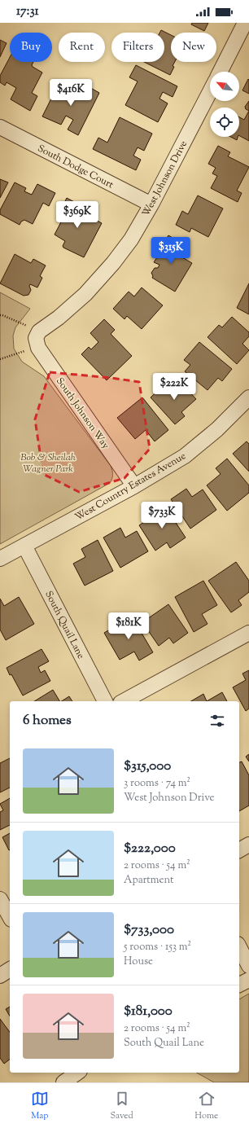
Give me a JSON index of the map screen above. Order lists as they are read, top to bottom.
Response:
{
  "streets": {
    "street": [
      "South Dodge Court",
      "West Johnson Drive",
      "South Johnson Way",
      "West Country Estates Avenue",
      "South Quail Lane"
    ]
  },
  "crossings": [
    ["South Dodge Court", "West Johnson Drive"],
    ["West Johnson Drive", "South Johnson Way"],
    ["South Johnson Way", "West Country Estates Avenue"],
    ["West Country Estates Avenue", "South Quail Lane"]
  ],
  "parks": ["Bob & Sheilah Wagner Park"],
  "north": "top left",
  "page": {
    "status": "17:31",
    "chip": [
      "Buy",
      "Rent",
      "Filters",
      "New"
    ],
    "price": [
      "$416K",
      "$369K",
      "$315K",
      "$222K",
      "$733K",
      "$181K"
    ],
    "heading": "6 homes",
    "list": [
      {
        "name": "$315,000",
        "note": "3 rooms · 74 m² · West Johnson Drive"
      },
      {
        "name": "$222,000",
        "note": "2 rooms · 54 m² · Apartment"
      },
      {
        "name": "$733,000",
        "note": "5 rooms · 153 m² · House"
      },
      {
        "name": "$181,000",
        "note": "2 rooms · 54 m² · South Quail Lane"
      }
    ],
    "tabs": ["Map", "Saved", "Home"]
  }
}
